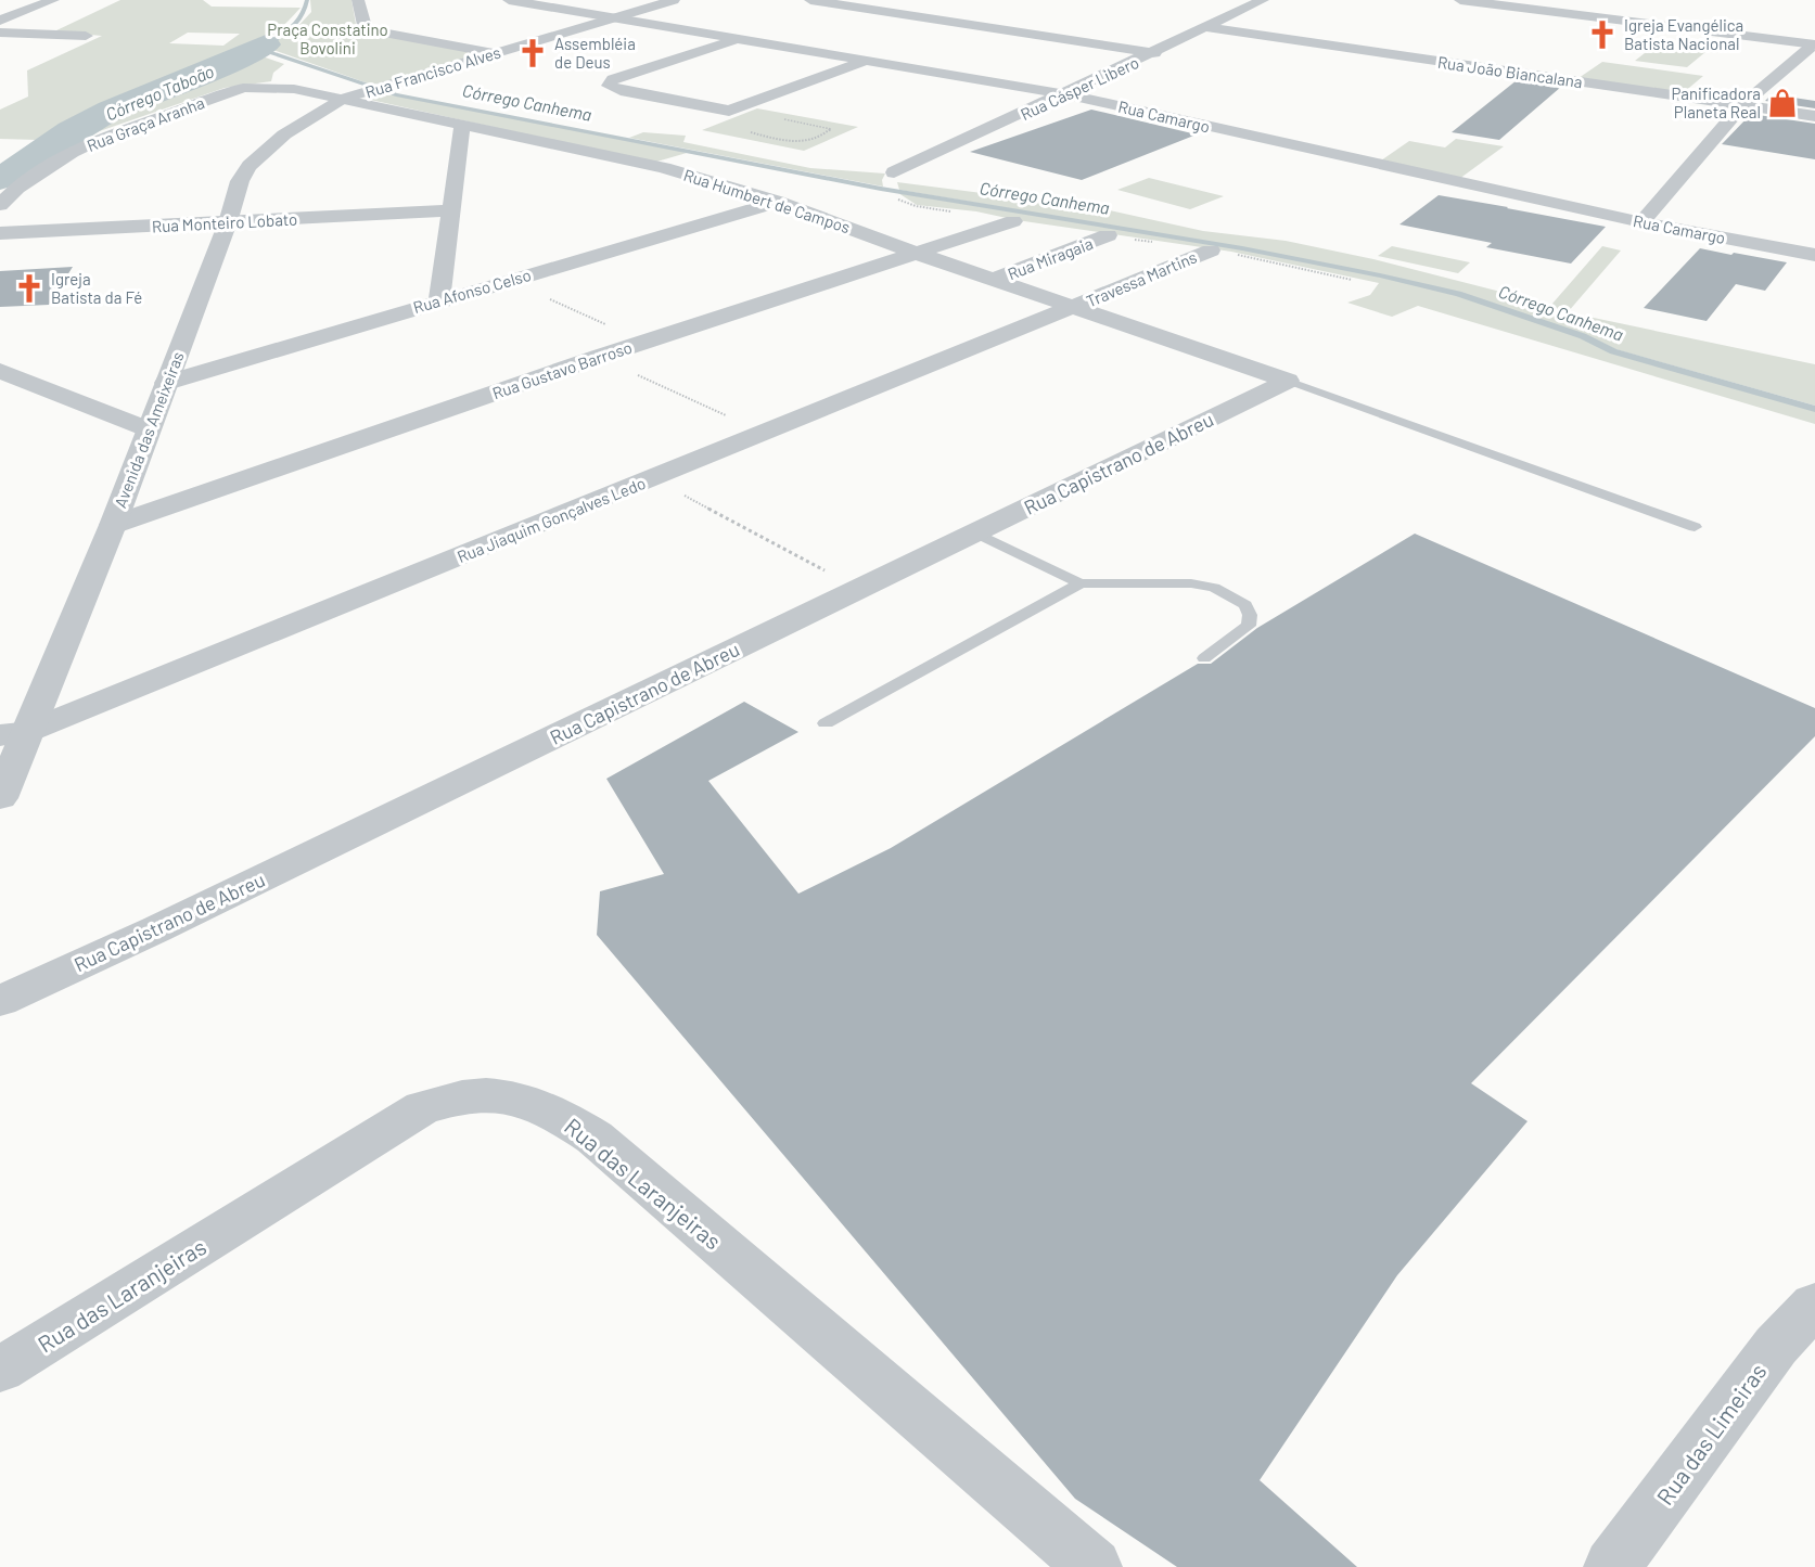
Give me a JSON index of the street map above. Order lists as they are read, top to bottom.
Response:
{
  "streets": {
    "street": [
      "Rua Francisco Alves",
      "Rua João Biancalana",
      "Rua Cásper Libero",
      "Rua Camargo",
      "Rua Graça Aranha",
      "Rua Humbert de Campos",
      "Rua Monteiro Lobato",
      "Rua Miragaia",
      "Travessa Martins",
      "Rua Afonso Celso",
      "Rua Gustavo Barroso",
      "Avenida das Ameixeiras",
      "Rua Capistrano de Abreu",
      "Rua Jiaquim Gonçalves Ledo",
      "Rua das Laranjeiras",
      "Rua das Limeiras"
    ]
  },
  "crossings": [
    ["Rua Francisco Alves", "Rua Camargo"],
    ["Rua Francisco Alves", "Rua Humbert de Campos"],
    ["Rua Francisco Alves", "Avenida das Ameixeiras"],
    ["Rua João Biancalana", "Rua Cásper Libero"],
    ["Rua Cásper Libero", "Rua Camargo"],
    ["Rua Graça Aranha", "Rua Humbert de Campos"],
    ["Rua Humbert de Campos", "Rua Miragaia"],
    ["Rua Humbert de Campos", "Travessa Martins"],
    ["Rua Humbert de Campos", "Rua Afonso Celso"],
    ["Rua Humbert de Campos", "Rua Gustavo Barroso"],
    ["Rua Humbert de Campos", "Avenida das Ameixeiras"],
    ["Rua Humbert de Campos", "Rua Capistrano de Abreu"],
    ["Rua Humbert de Campos", "Rua Jiaquim Gonçalves Ledo"],
    ["Rua Monteiro Lobato", "Avenida das Ameixeiras"],
    ["Travessa Martins", "Rua Jiaquim Gonçalves Ledo"],
    ["Rua Afonso Celso", "Avenida das Ameixeiras"],
    ["Rua Gustavo Barroso", "Avenida das Ameixeiras"],
    ["Avenida das Ameixeiras", "Rua Jiaquim Gonçalves Ledo"]
  ],
  "water": ["Córrego Taboão", "Córrego Canhema"],
  "parks": ["Praça Constatino Bovolini"],
  "places": {
    "church": ["Igreja Evangélica Batista Nacional", "Assembléia de Deus", "Igreja Batista da Fé"],
    "shop": ["Panificadora Planeta Real"]
  }
}
